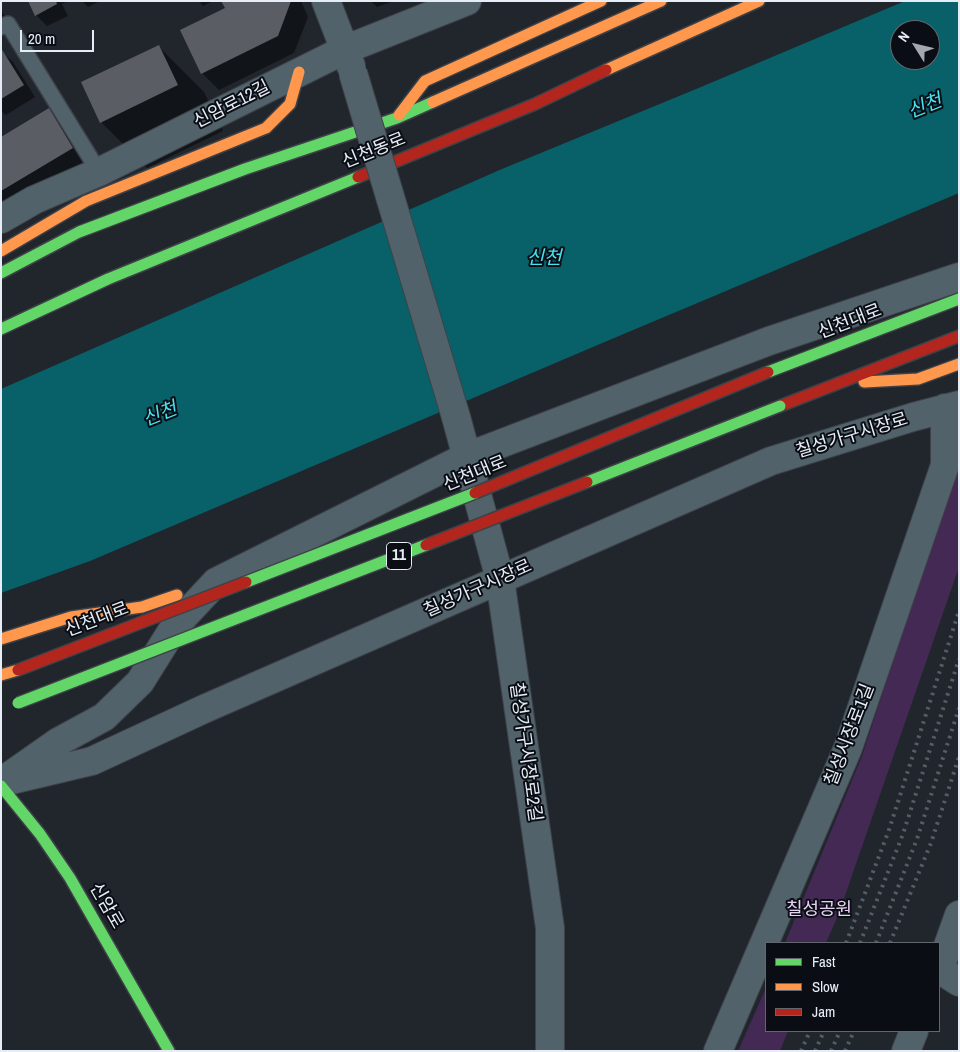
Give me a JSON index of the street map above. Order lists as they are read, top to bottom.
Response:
{
  "streets": {
    "main road": [
      "신천동로",
      "신천대로",
      "11",
      "신암로"
    ],
    "street": [
      "신암로12길",
      "칠성가구시장로",
      "칠성시장로1길",
      "칠성가구시장로2길"
    ]
  },
  "crossings": [
    ["신암로12길", "칠성가구시장로2길"],
    ["칠성가구시장로", "칠성시장로1길"],
    ["칠성가구시장로", "칠성가구시장로2길"],
    ["칠성가구시장로", "신암로"]
  ],
  "water": ["신천"],
  "parks": ["칠성공원"],
  "legend": ["Fast", "Slow", "Jam"],
  "scale_bar": "20 m",
  "north": "top left"
}
